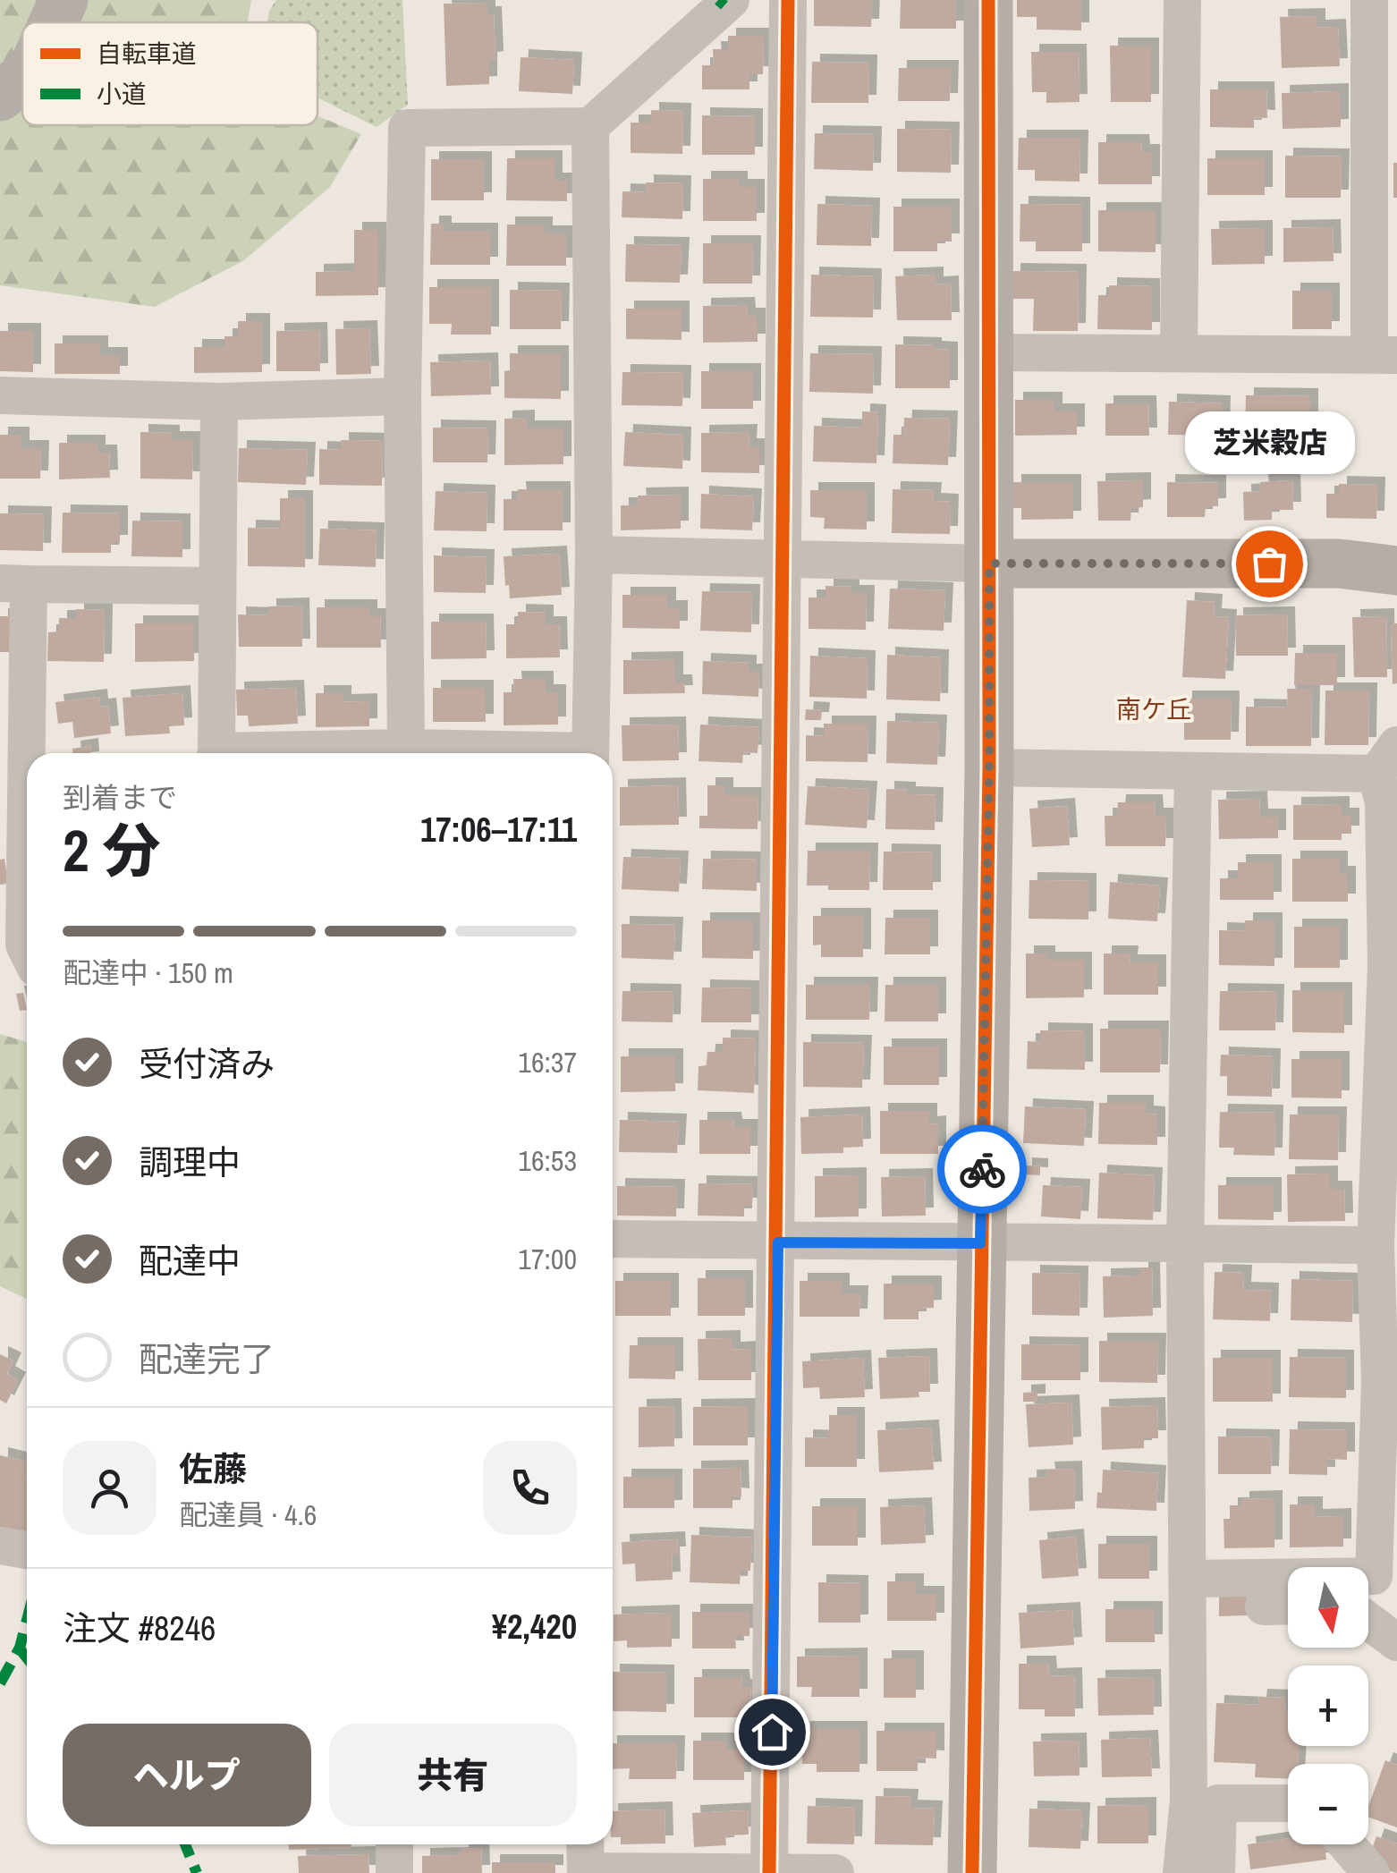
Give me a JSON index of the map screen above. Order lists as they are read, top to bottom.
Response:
{
  "districts": ["南ケ丘"],
  "places": ["芝米穀店"],
  "legend": ["自転車道", "小道"],
  "north": "bottom",
  "page": {
    "bubble": "芝米穀店",
    "heading": ["2 分", "到着まで", "17:06–17:11"],
    "panel": [
      "佐藤",
      "配達員 · 4.6",
      "注文 #8246",
      "¥2,420"
    ],
    "bar": "配達中 · 150 m",
    "list": [
      ["受付済み", "16:37"],
      ["調理中", "16:53"],
      ["配達中", "17:00"],
      "配達完了"
    ],
    "map_buttons": ["+", "−"],
    "buttons": ["ヘルプ", "共有"]
  }
}
